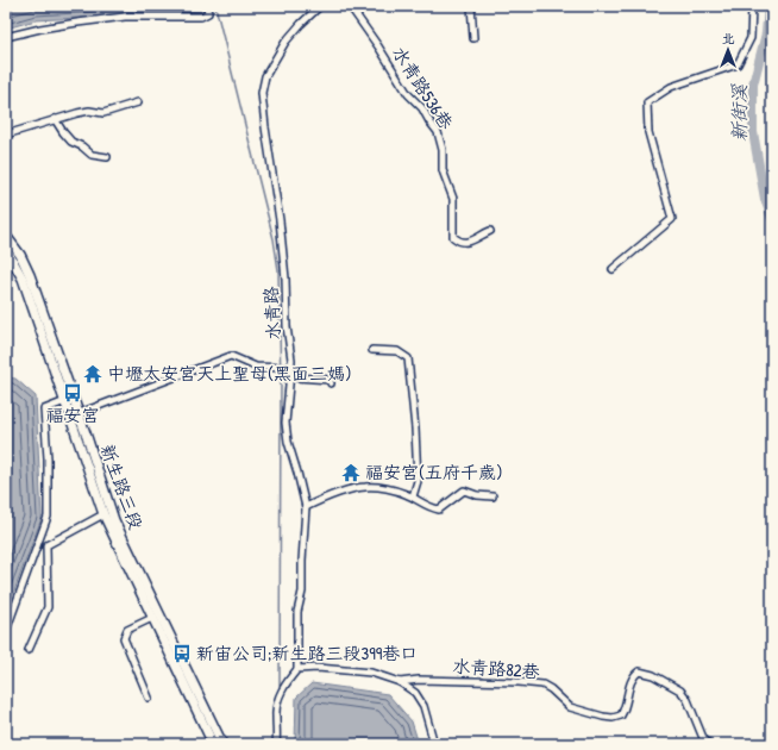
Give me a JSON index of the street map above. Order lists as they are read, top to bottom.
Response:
{
  "streets": {
    "main road": ["新生路三段"],
    "street": ["水青路536巷", "水青路", "水青路82巷"]
  },
  "crossings": [
    ["水青路", "水青路82巷"]
  ],
  "water": ["新街溪"],
  "places": {
    "temple": ["中壢太安宮天上聖母(黑面三媽)", "福安宮(五府千歲)"],
    "bus stop": ["福安宮", "新宙公司;新生路三段399巷口"]
  },
  "north": "top"
}
